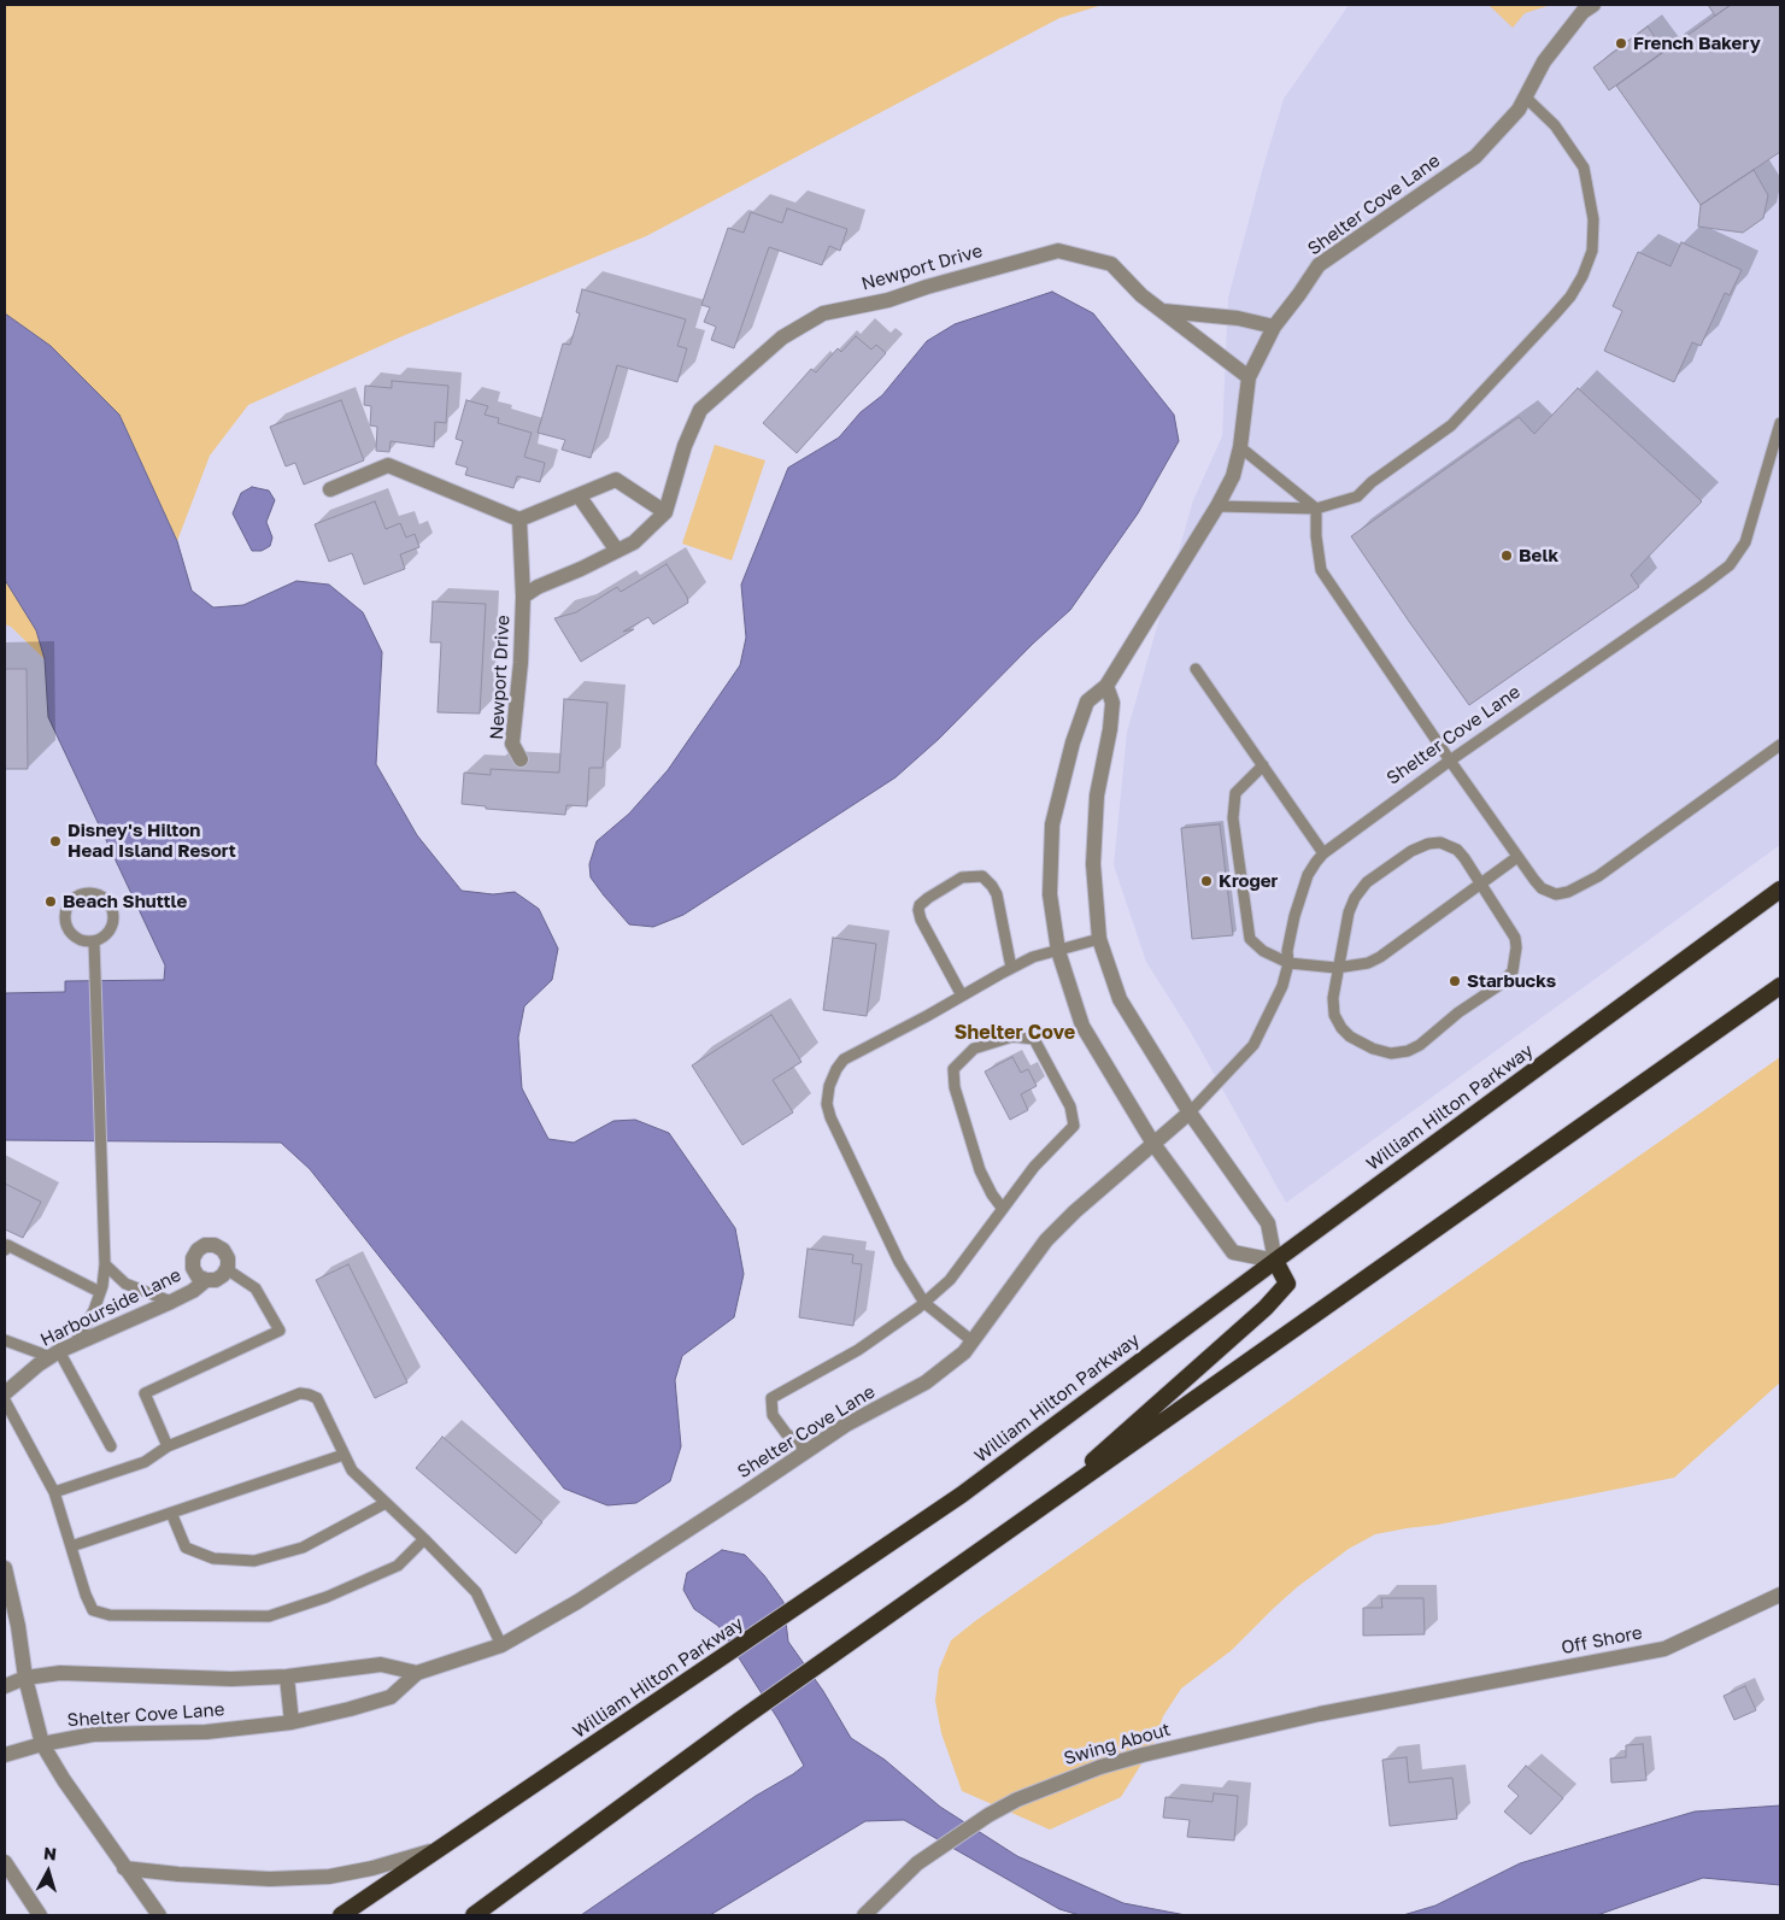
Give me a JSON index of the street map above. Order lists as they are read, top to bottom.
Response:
{
  "streets": {
    "highway": ["William Hilton Parkway"],
    "street": [
      "Shelter Cove Lane",
      "Newport Drive",
      "Harbourside Lane",
      "Off Shore",
      "Swing About"
    ]
  },
  "crossings": [
    ["Shelter Cove Lane", "Newport Drive"],
    ["Shelter Cove Lane", "William Hilton Parkway"],
    ["Off Shore", "Swing About"]
  ],
  "districts": ["Shelter Cove"],
  "places": [
    "French Bakery",
    "Belk",
    "Disney's Hilton Head Island Resort",
    "Kroger",
    "Beach Shuttle",
    "Starbucks"
  ],
  "north": "top"
}
